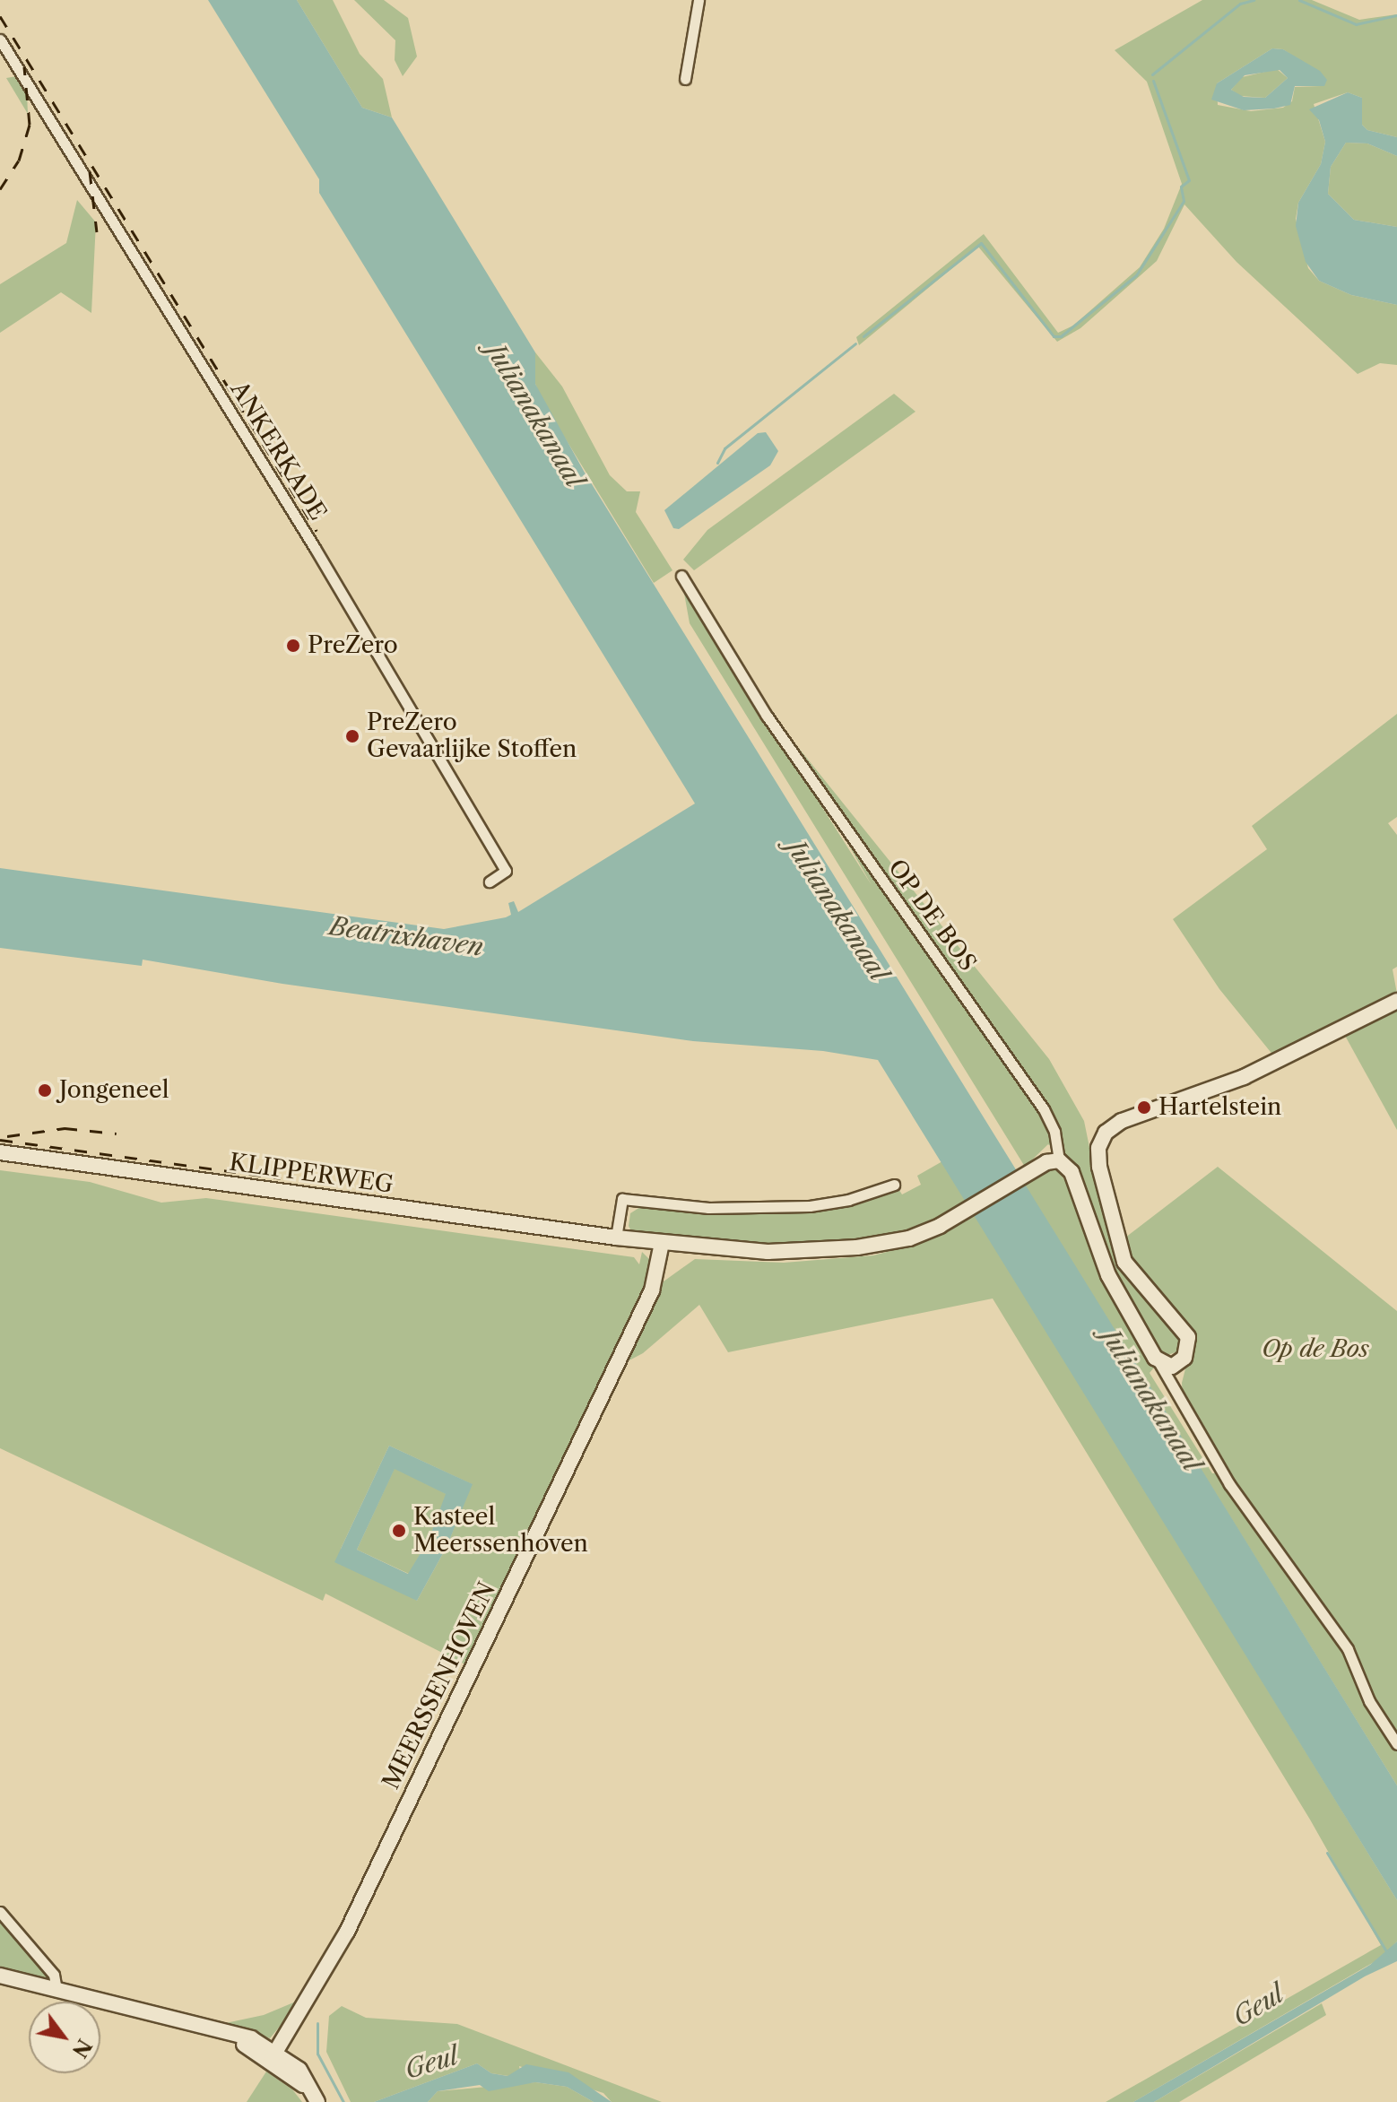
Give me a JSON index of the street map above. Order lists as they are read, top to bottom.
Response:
{
  "streets": {
    "street": [
      "ANKERKADE",
      "OP DE BOS",
      "KLIPPERWEG",
      "MEERSSENHOVEN"
    ]
  },
  "crossings": [
    ["OP DE BOS", "KLIPPERWEG"],
    ["KLIPPERWEG", "MEERSSENHOVEN"]
  ],
  "water": ["Julianakanaal", "Beatrixhaven", "Geul"],
  "parks": ["Op de Bos"],
  "places": [
    "PreZero",
    "PreZero Gevaarlijke Stoffen",
    "Jongeneel",
    "Hartelstein",
    "Kasteel Meerssenhoven"
  ],
  "north": "bottom right"
}
